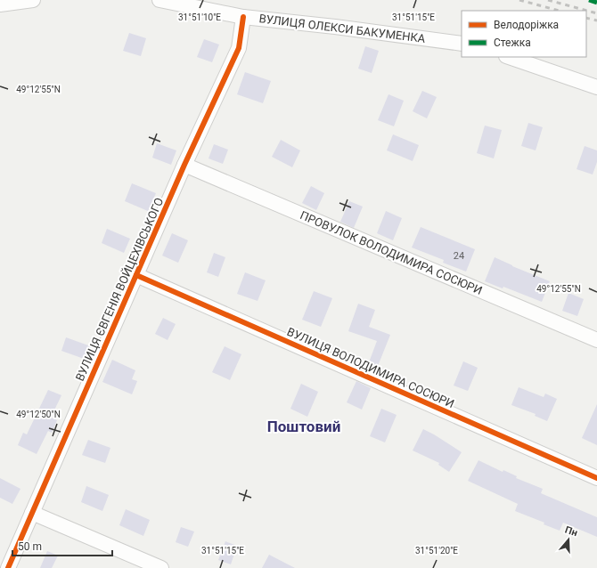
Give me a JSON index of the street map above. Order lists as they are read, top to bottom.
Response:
{
  "streets": {
    "street": [
      "ВУЛИЦЯ ОЛЕКСИ БАКУМЕНКА",
      "ПРОВУЛОК ВОЛОДИМИРА СОСЮРИ",
      "ВУЛИЦЯ ЄВГЕНІЯ ВОЙЦЕХІВСЬКОГО",
      "ВУЛИЦЯ ВОЛОДИМИРА СОСЮРИ"
    ]
  },
  "crossings": [
    ["ВУЛИЦЯ ОЛЕКСИ БАКУМЕНКА", "ВУЛИЦЯ ЄВГЕНІЯ ВОЙЦЕХІВСЬКОГО"],
    ["ПРОВУЛОК ВОЛОДИМИРА СОСЮРИ", "ВУЛИЦЯ ЄВГЕНІЯ ВОЙЦЕХІВСЬКОГО"],
    ["ВУЛИЦЯ ЄВГЕНІЯ ВОЙЦЕХІВСЬКОГО", "ВУЛИЦЯ ВОЛОДИМИРА СОСЮРИ"]
  ],
  "districts": ["Поштовий"],
  "house_numbers": ["24"],
  "legend": ["Велодоріжка", "Стежка"],
  "scale_bar": "50 m",
  "north": "top",
  "coordinates": [
    "31°51'15\"E",
    "31°51'10\"E",
    "49°12'55\"N",
    "49°12'50\"N",
    "31°51'20\"E"
  ]
}
